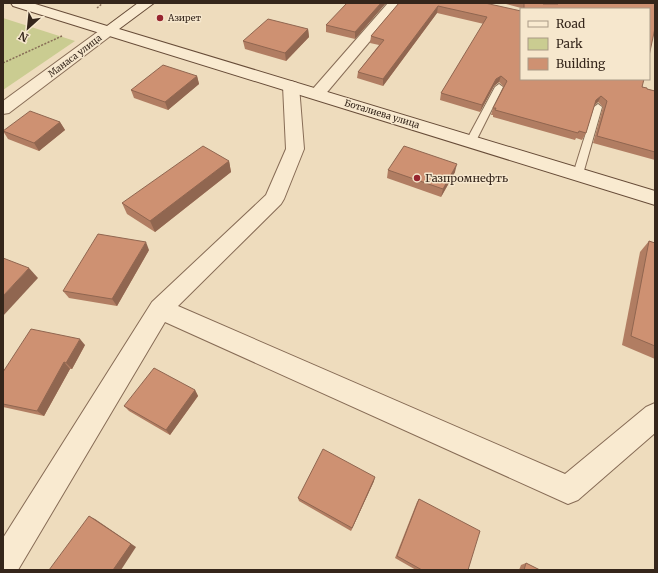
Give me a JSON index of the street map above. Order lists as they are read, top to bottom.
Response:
{
  "streets": {
    "street": ["Манаса улица", "Боталиева улица"]
  },
  "crossings": [
    ["Манаса улица", "Боталиева улица"]
  ],
  "places": ["Азирет", "Газпромнефть"],
  "legend": ["Road", "Park", "Building"],
  "north": "bottom left"
}
